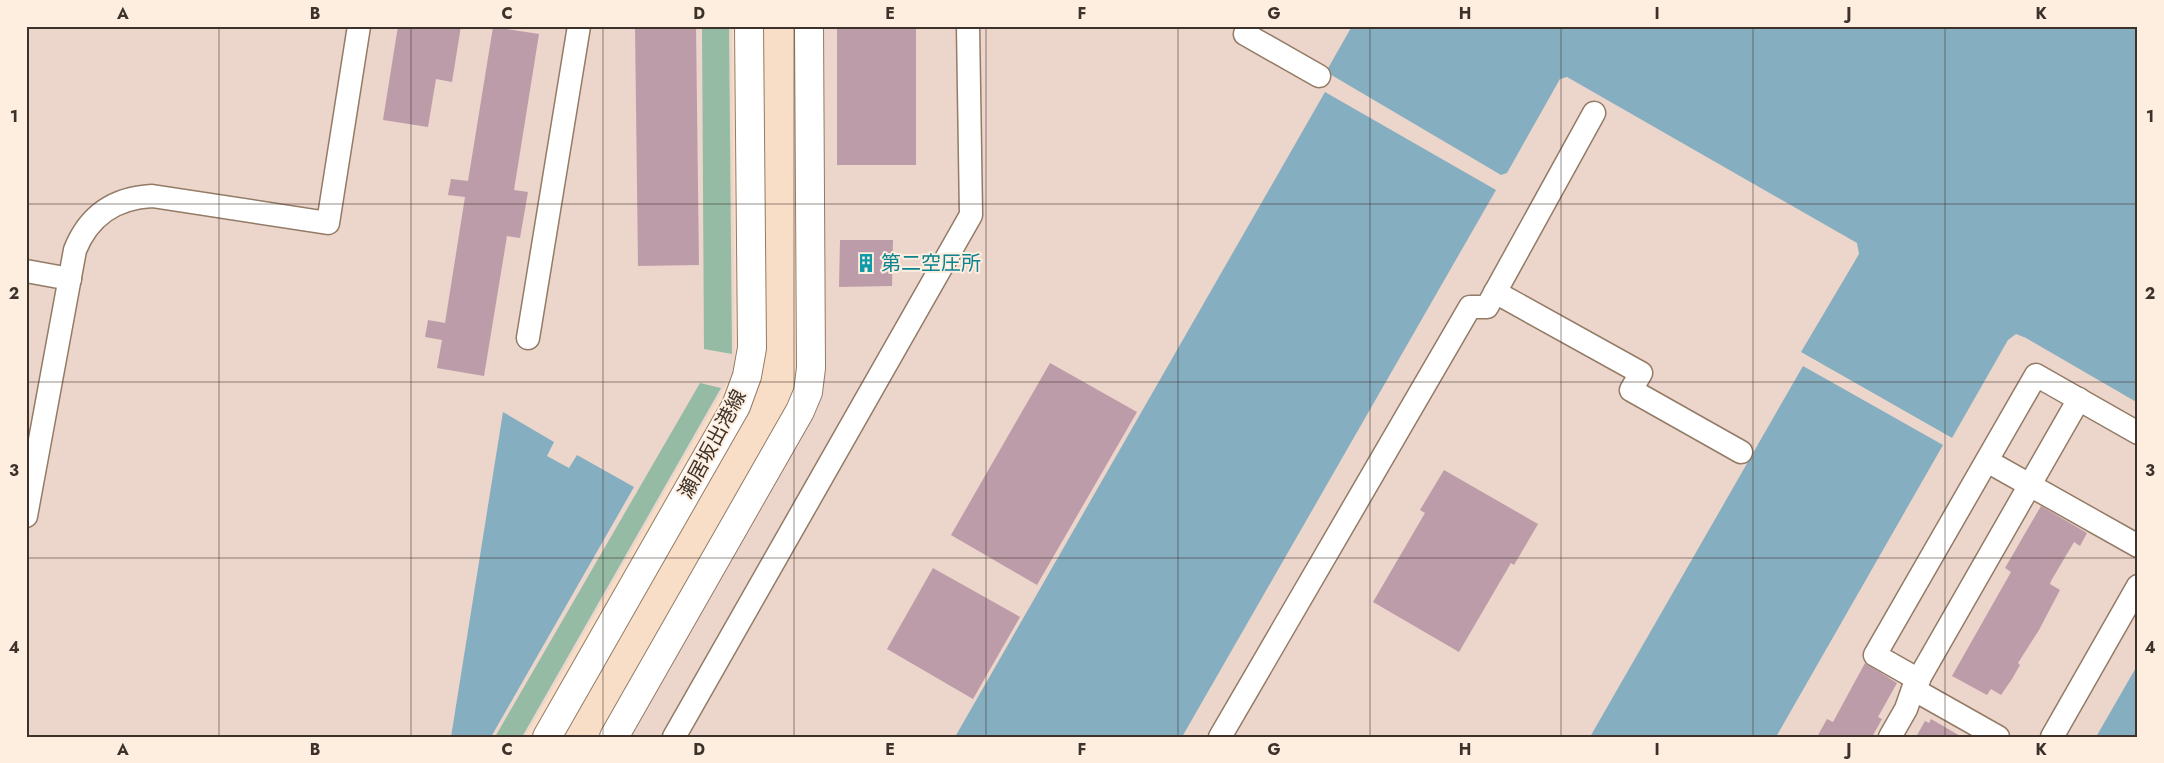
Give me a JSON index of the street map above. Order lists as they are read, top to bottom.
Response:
{
  "streets": {
    "main road": ["瀬居坂出港線"]
  },
  "places": {
    "building": ["第二空圧所"]
  },
  "grid": {
    "columns": [
      "A",
      "B",
      "C",
      "D",
      "E",
      "F",
      "G",
      "H",
      "I",
      "J",
      "K"
    ],
    "rows": [
      "1",
      "2",
      "3",
      "4"
    ]
  }
}
